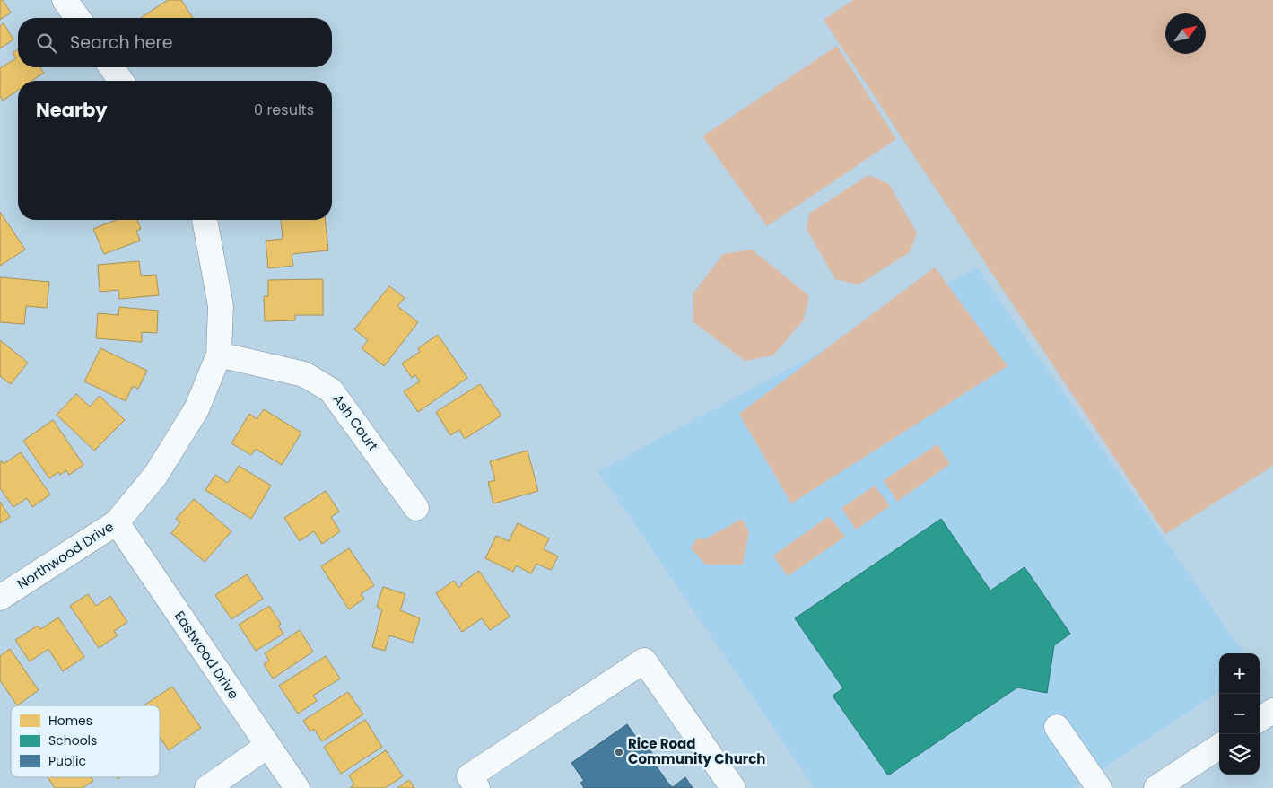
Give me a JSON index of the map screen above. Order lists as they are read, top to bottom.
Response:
{
  "streets": {
    "street": ["Ash Court", "Northwood Drive", "Eastwood Drive"]
  },
  "crossings": [
    ["Ash Court", "Northwood Drive"],
    ["Northwood Drive", "Eastwood Drive"]
  ],
  "places": ["Rice Road Community Church"],
  "legend": ["Homes", "Schools", "Public"],
  "north": "top right",
  "page": {
    "search": "Search here",
    "heading": ["Nearby", "0 results"],
    "map_buttons": ["+", "−"]
  }
}
